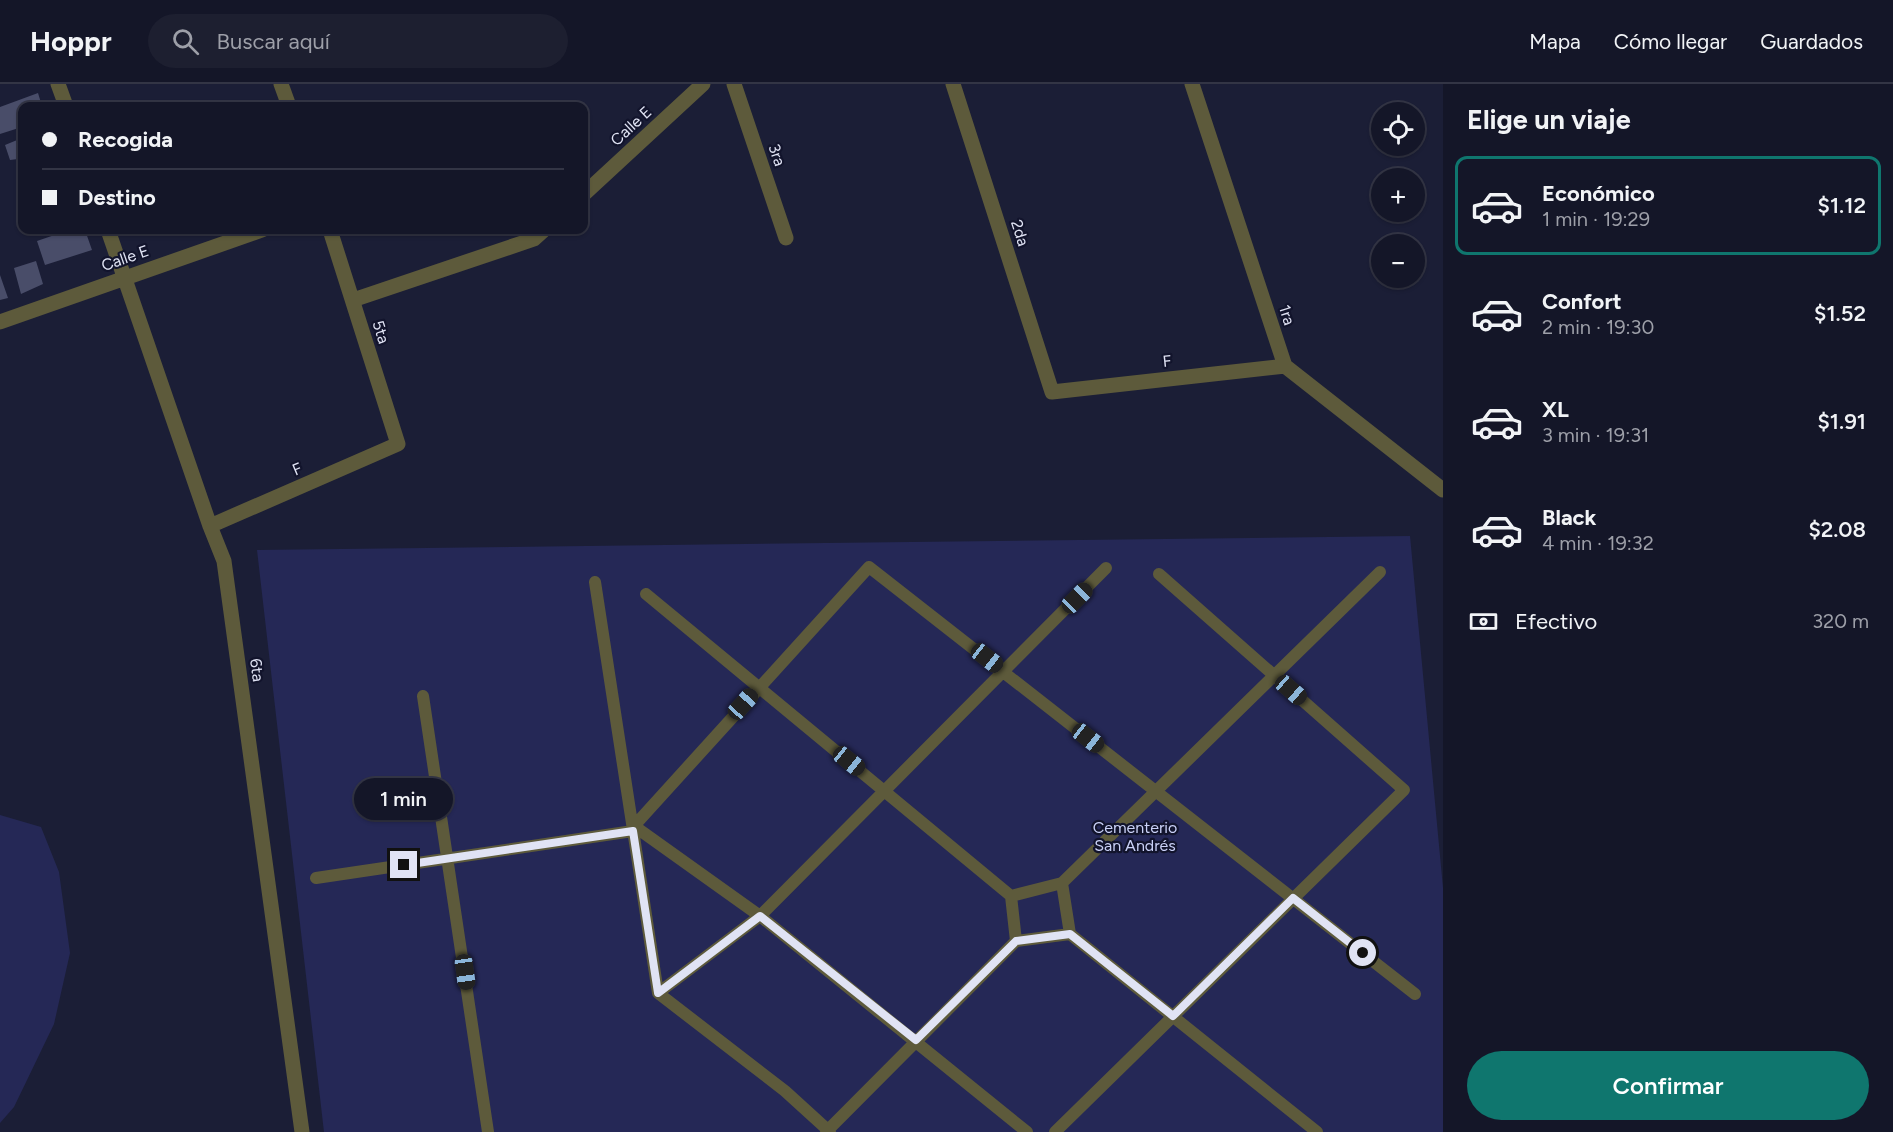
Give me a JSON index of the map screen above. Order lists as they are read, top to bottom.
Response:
{
  "streets": {
    "street": [
      "Calle E",
      "3ra",
      "2da",
      "1ra",
      "5ta",
      "F",
      "6ta"
    ]
  },
  "crossings": [
    ["Calle E", "6ta"],
    ["2da", "F"],
    ["1ra", "F"],
    ["5ta", "F"],
    ["F", "6ta"]
  ],
  "parks": ["Cementerio San Andrés"],
  "page": {
    "header": "Hoppr",
    "search": "Buscar aquí",
    "nav": ["Mapa", "Cómo llegar", "Guardados"],
    "heading": "Elige un viaje",
    "map_buttons": ["+", "−"],
    "banner": ["Recogida", "Destino"],
    "list": [
      {
        "name": "Económico",
        "note": "1 min · 19:29",
        "value": "$1.12"
      },
      {
        "name": "Confort",
        "note": "2 min · 19:30",
        "value": "$1.52"
      },
      {
        "name": "XL",
        "note": "3 min · 19:31",
        "value": "$1.91"
      },
      {
        "name": "Black",
        "note": "4 min · 19:32",
        "value": "$2.08"
      }
    ],
    "pay": ["Efectivo", "320 m"],
    "bubble": "1 min",
    "buttons": "Confirmar"
  }
}
